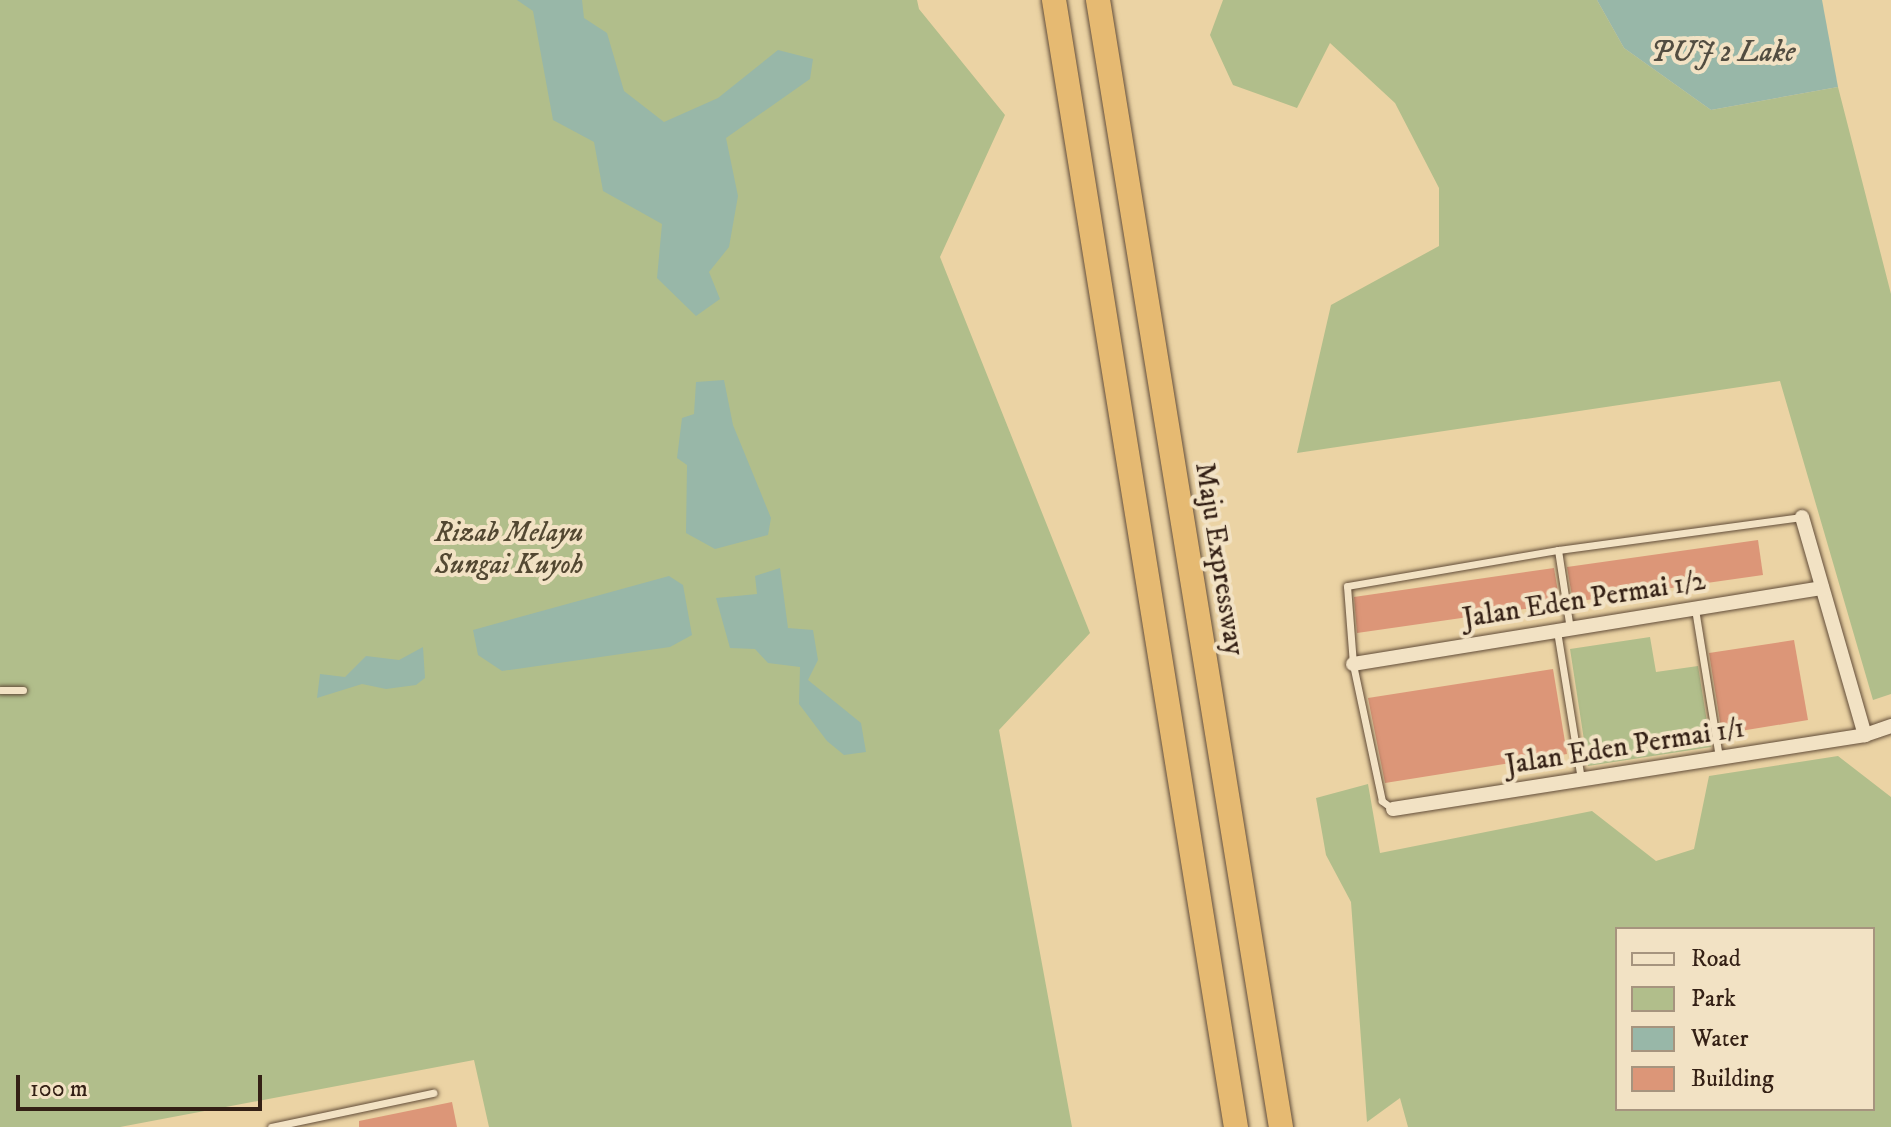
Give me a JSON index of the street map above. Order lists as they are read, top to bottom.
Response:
{
  "streets": {
    "highway": ["Maju Expressway"],
    "street": ["Jalan Eden Permai 1/2", "Jalan Eden Permai 1/1"]
  },
  "water": ["PUJ 2 Lake"],
  "parks": ["Rizab Melayu Sungai Kuyoh"],
  "legend": [
    "Road",
    "Park",
    "Water",
    "Building"
  ],
  "scale_bar": "100 m"
}
